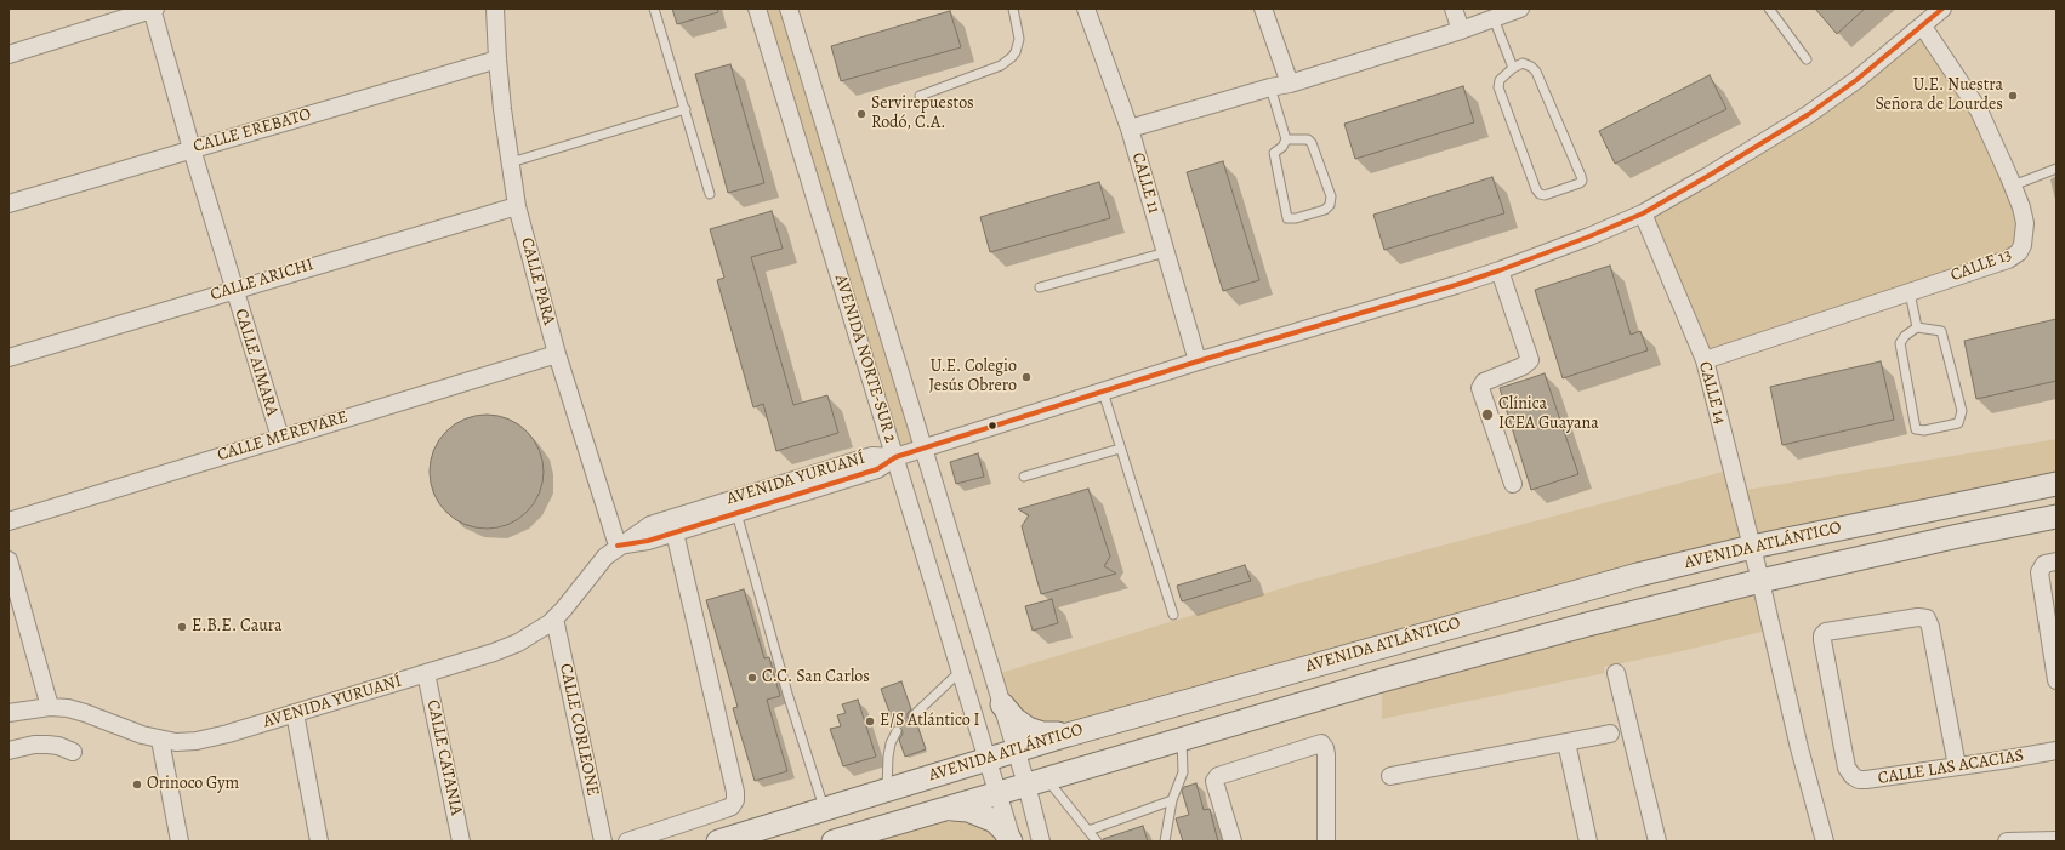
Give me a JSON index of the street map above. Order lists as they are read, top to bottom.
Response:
{
  "streets": {
    "main road": ["AVENIDA ATLÁNTICO"],
    "street": [
      "CALLE EREBATO",
      "CALLE 11",
      "CALLE 13",
      "CALLE ARICHI",
      "CALLE PARA",
      "AVENIDA NORTE-SUR 2",
      "CALLE AIMARA",
      "CALLE 14",
      "CALLE MEREVARE",
      "AVENIDA YURUANÍ",
      "CALLE CORLEONE",
      "CALLE CATANIA",
      "CALLE LAS ACACIAS"
    ]
  },
  "crossings": [
    ["CALLE EREBATO", "CALLE PARA"],
    ["CALLE EREBATO", "CALLE AIMARA"],
    ["CALLE 13", "CALLE 14"],
    ["CALLE ARICHI", "CALLE PARA"],
    ["CALLE ARICHI", "CALLE AIMARA"],
    ["CALLE PARA", "CALLE MEREVARE"],
    ["CALLE PARA", "AVENIDA YURUANÍ"],
    ["AVENIDA NORTE-SUR 2", "AVENIDA YURUANÍ"],
    ["AVENIDA NORTE-SUR 2", "AVENIDA ATLÁNTICO"],
    ["CALLE AIMARA", "CALLE MEREVARE"],
    ["CALLE 14", "AVENIDA ATLÁNTICO"],
    ["AVENIDA YURUANÍ", "CALLE CORLEONE"],
    ["AVENIDA YURUANÍ", "CALLE CATANIA"]
  ],
  "places": [
    "U.E. Nuestra Señora de Lourdes",
    "Servirepuestos Rodó, C.A.",
    "U.E. Colegio Jesús Obrero",
    "Clínica ICEA Guayana",
    "E.B.E. Caura",
    "C.C. San Carlos",
    "E/S Atlántico I",
    "Orinoco Gym"
  ]
}
